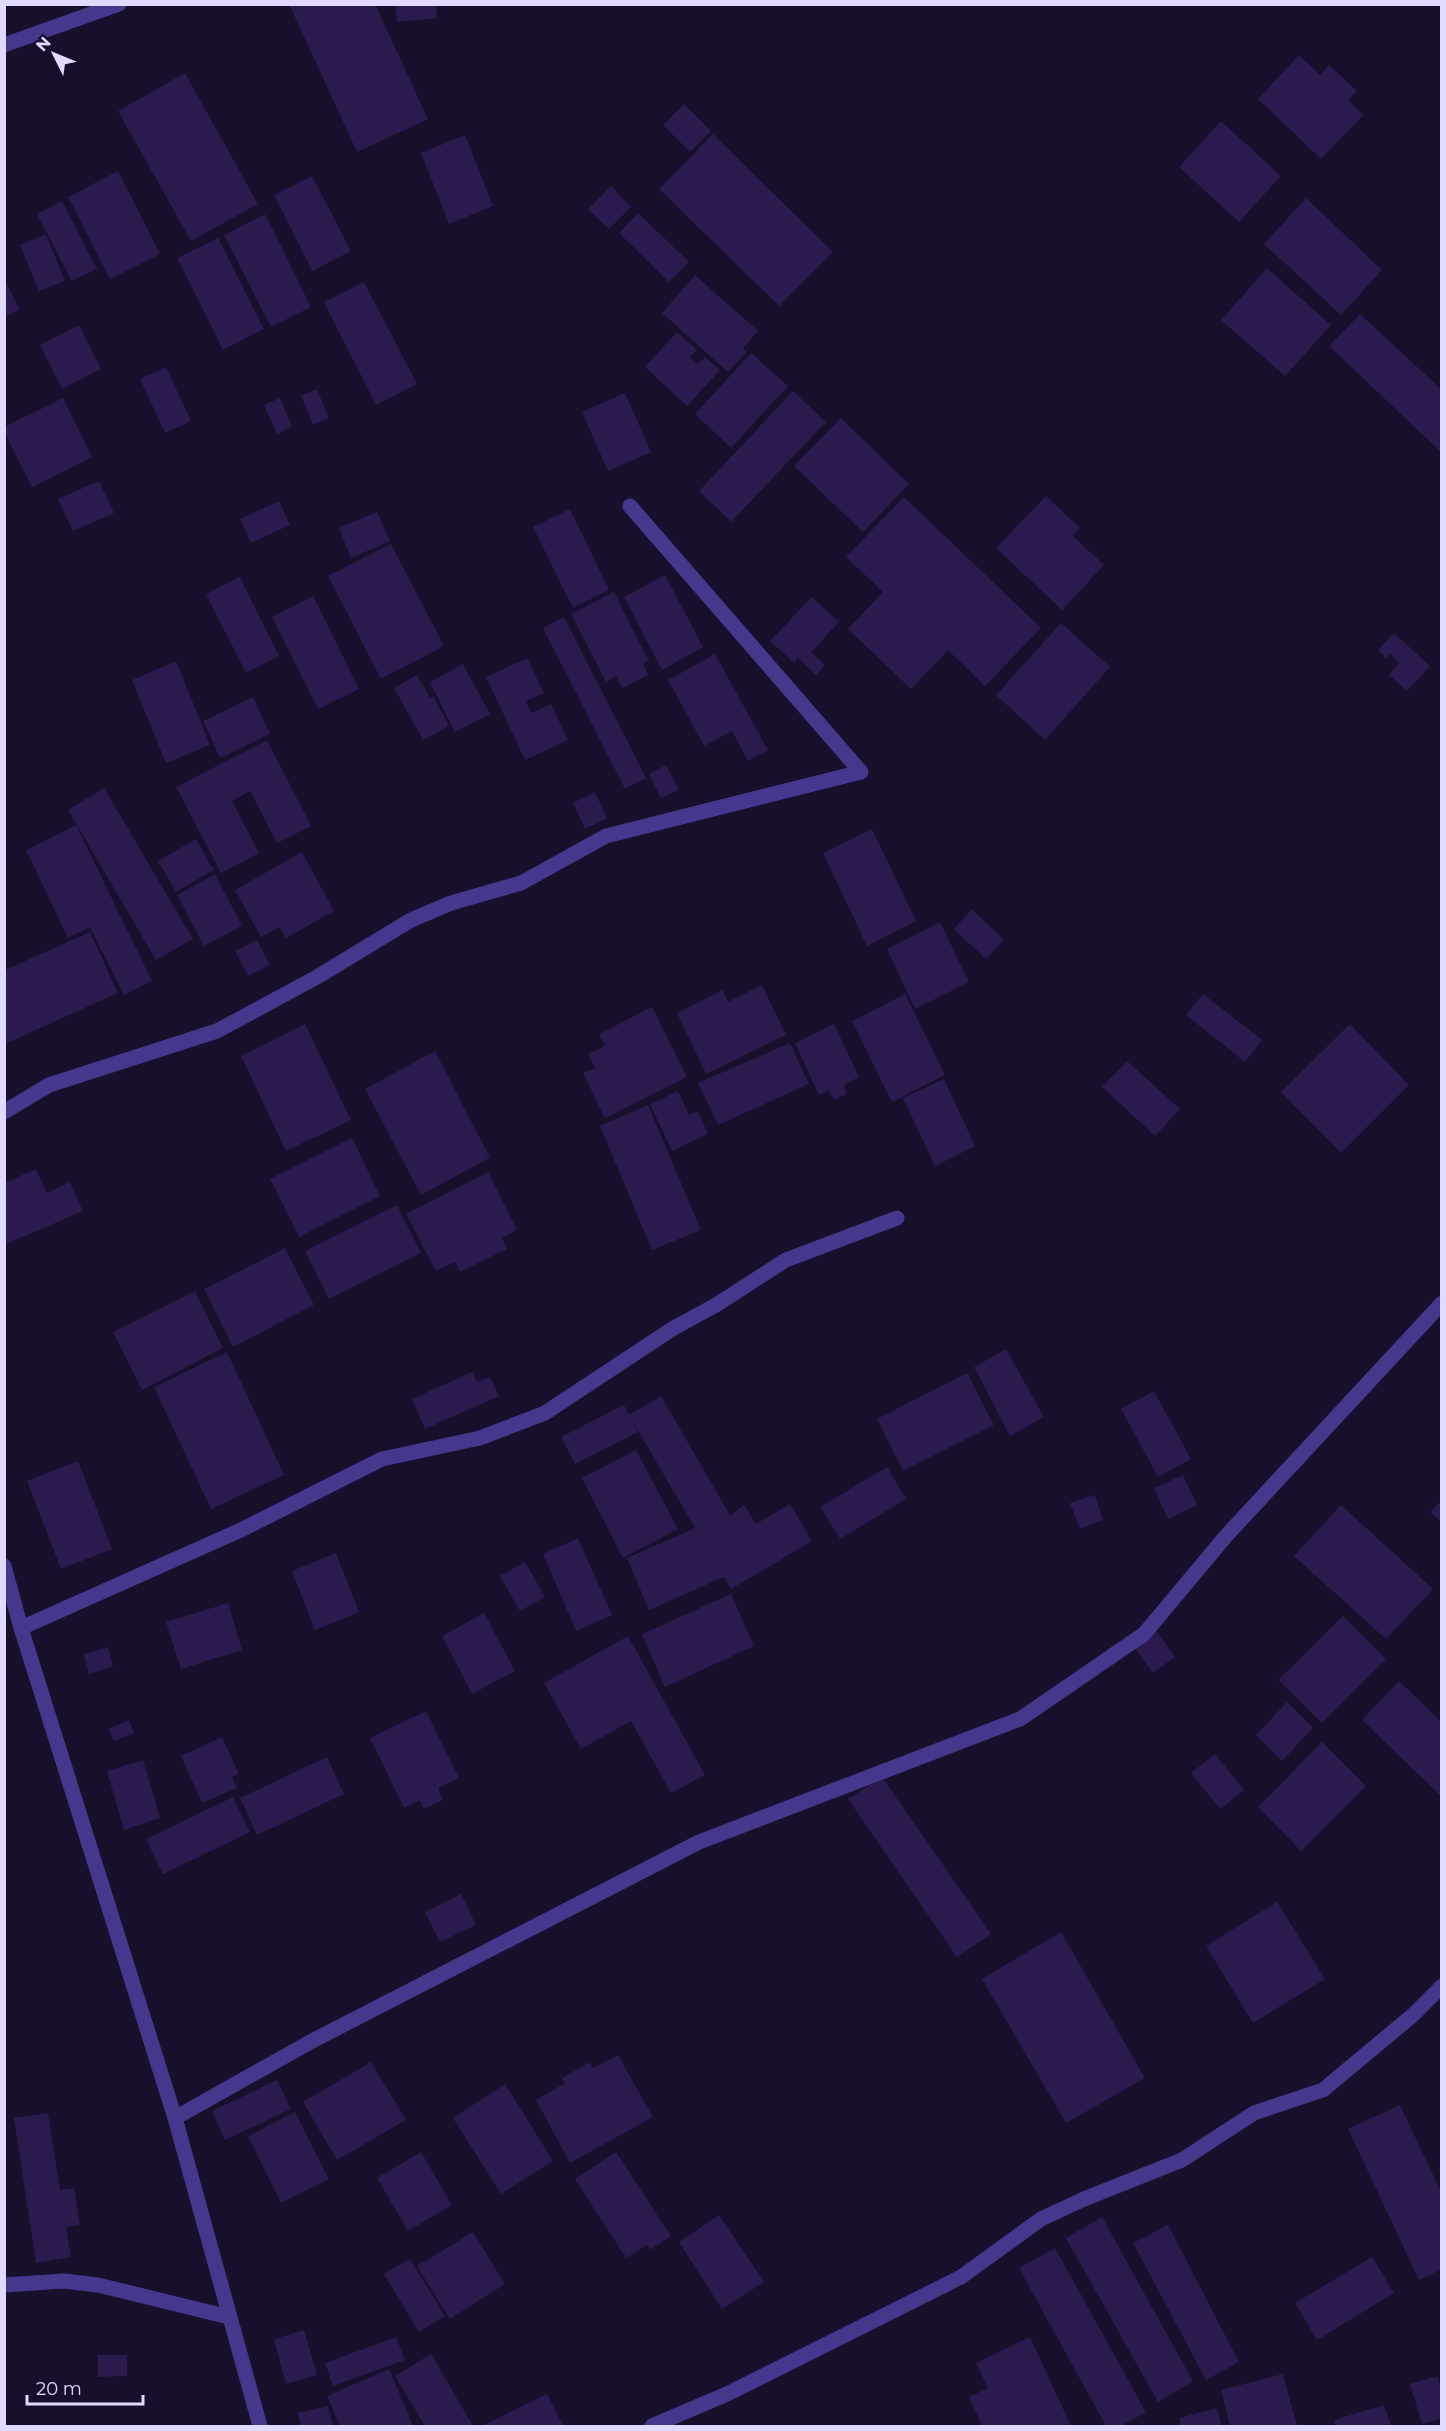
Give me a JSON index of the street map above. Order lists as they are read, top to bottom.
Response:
{
  "scale_bar": "20 m",
  "north": "top left"
}
